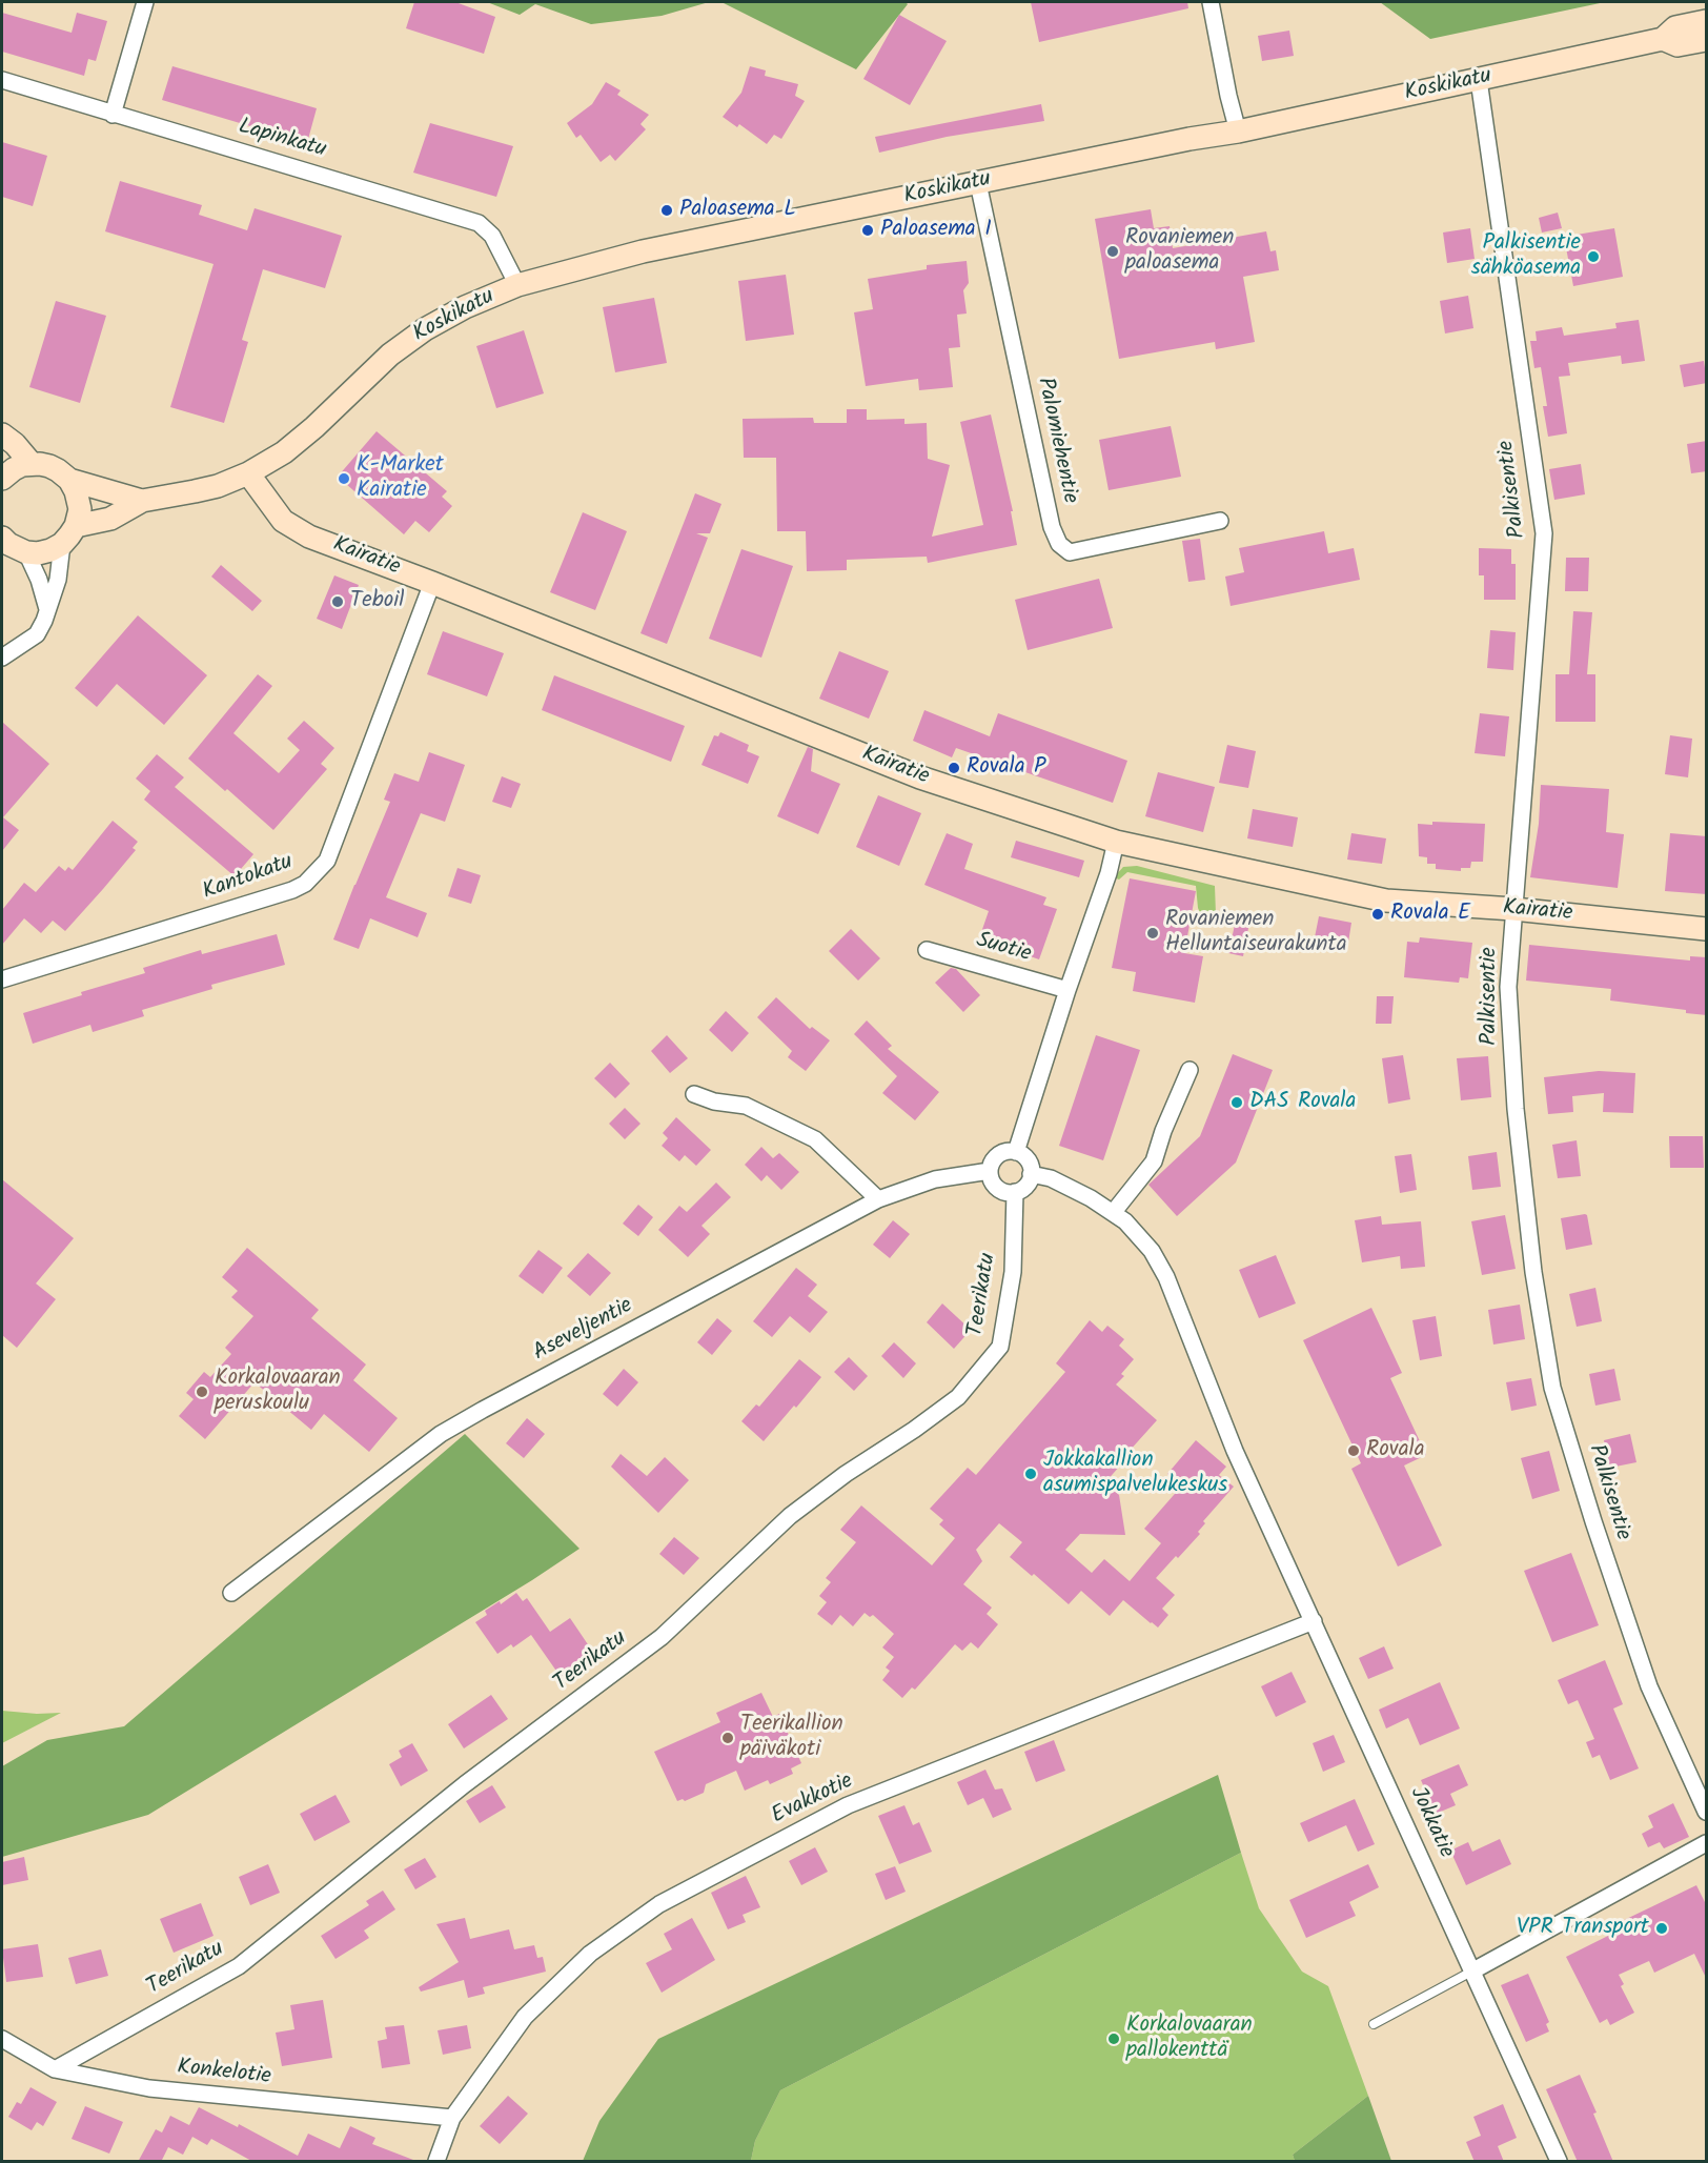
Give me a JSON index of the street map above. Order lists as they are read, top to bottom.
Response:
{
  "streets": {
    "main road": ["Koskikatu", "Kairatie"],
    "street": [
      "Lapinkatu",
      "Palomiehentie",
      "Palkisentie",
      "Kantokatu",
      "Suotie",
      "Teerikatu",
      "Aseveljentie",
      "Evakkotie",
      "Jokkatie",
      "Konkelotie"
    ]
  },
  "crossings": [
    ["Koskikatu", "Lapinkatu"],
    ["Koskikatu", "Palomiehentie"],
    ["Koskikatu", "Palkisentie"],
    ["Koskikatu", "Kairatie"],
    ["Palkisentie", "Kairatie"],
    ["Kairatie", "Kantokatu"],
    ["Teerikatu", "Aseveljentie"],
    ["Teerikatu", "Konkelotie"],
    ["Evakkotie", "Jokkatie"],
    ["Evakkotie", "Konkelotie"]
  ],
  "places": [
    "Paloasema L",
    "Paloasema I",
    "Rovaniemen paloasema",
    "Palkisentie sähköasema",
    "K-Market Kairatie",
    "Teboil",
    "Rovala P",
    "Rovala E",
    "Rovaniemen Helluntaiseurakunta",
    "DAS Rovala",
    "Korkalovaaran peruskoulu",
    "Rovala",
    "Jokkakallion asumispalvelukeskus",
    "Teerikallion päiväkoti",
    "VPR Transport",
    "Korkalovaaran pallokenttä"
  ]
}
